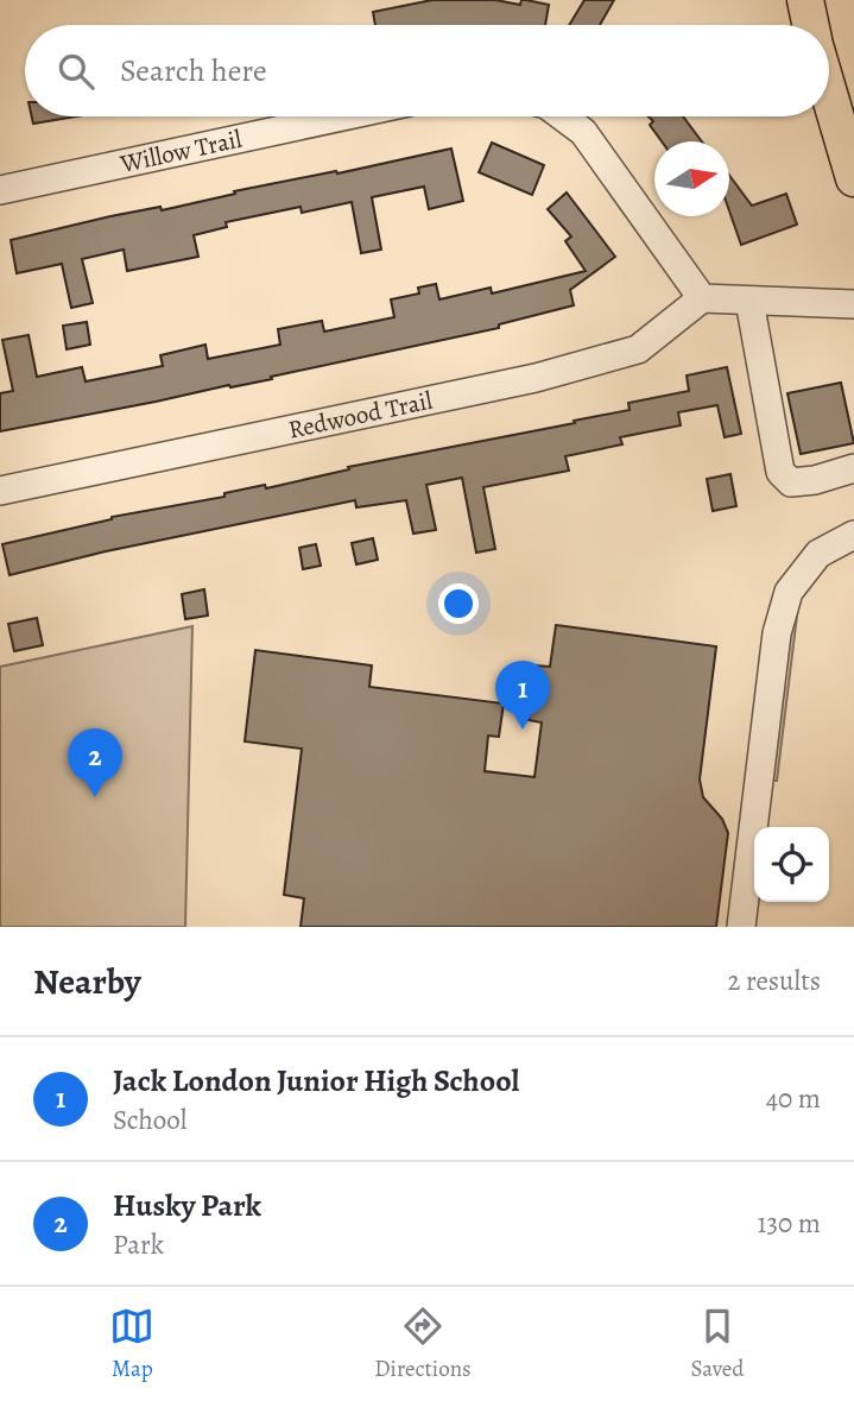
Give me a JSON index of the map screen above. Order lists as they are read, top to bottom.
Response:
{
  "streets": {
    "street": ["Willow Trail", "Redwood Trail"]
  },
  "north": "right",
  "page": {
    "search": "Search here",
    "pins": ["1", "2"],
    "heading": ["Nearby", "2 results"],
    "list": [
      {
        "mark": "1",
        "name": "Jack London Junior High School",
        "note": "School",
        "value": "40 m"
      },
      {
        "mark": "2",
        "name": "Husky Park",
        "note": "Park",
        "value": "130 m"
      }
    ],
    "nav": ["Map", "Directions", "Saved"]
  }
}
